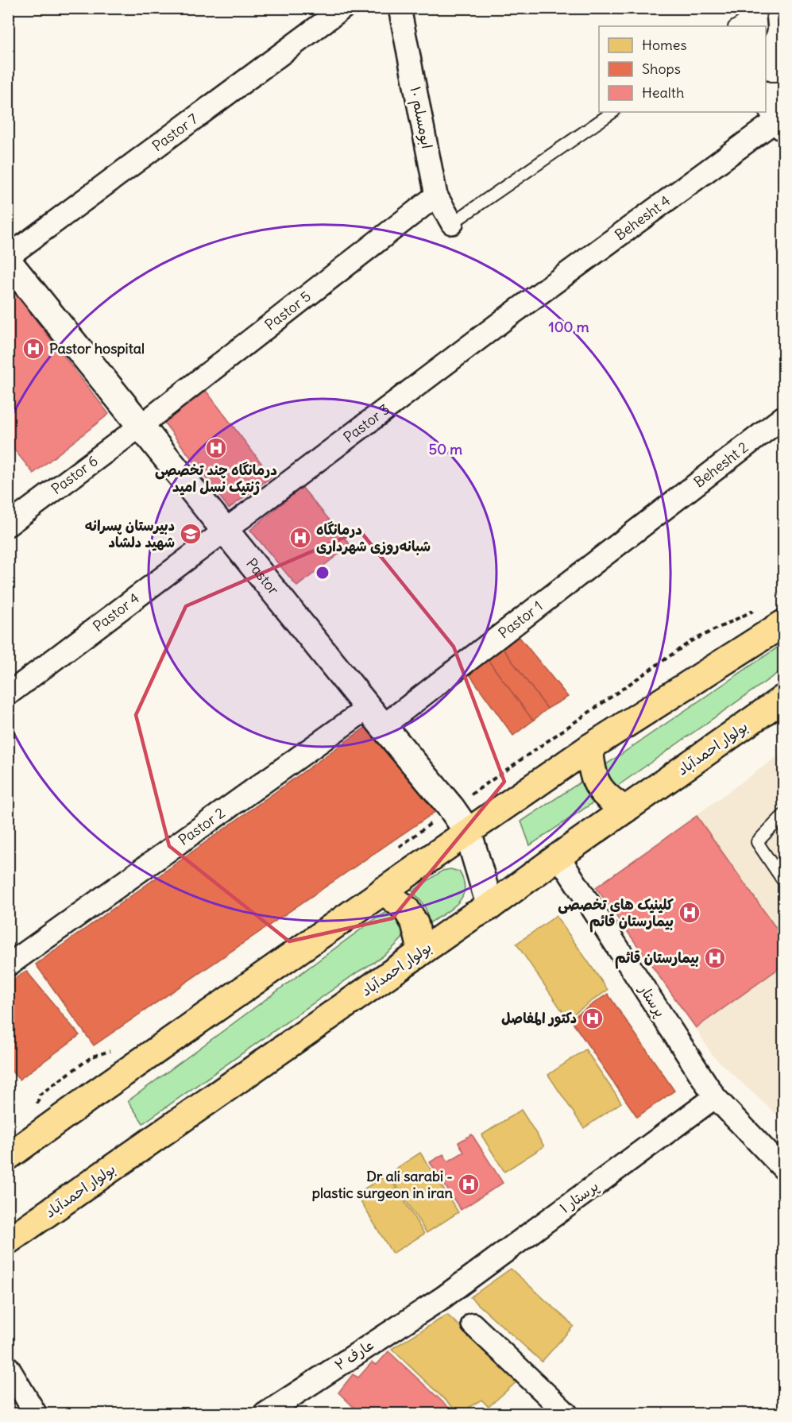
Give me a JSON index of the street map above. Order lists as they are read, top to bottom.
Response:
{
  "streets": {
    "main road": ["بولوار احمدآباد"],
    "street": [
      "ابومسلم ۱۰",
      "Pastor 7",
      "Behesht 4",
      "Pastor 5",
      "Pastor 3",
      "Behesht 2",
      "Pastor 6",
      "Pastor",
      "Pastor 4",
      "Pastor 1",
      "Pastor 2",
      "پرستار",
      "پرستار ۱",
      "عارف ۲"
    ]
  },
  "crossings": [
    ["ابومسلم ۱۰", "Pastor 5"],
    ["Behesht 4", "Pastor 3"],
    ["Pastor 5", "Pastor 6"],
    ["Pastor 5", "Pastor"],
    ["Pastor 3", "Pastor"],
    ["Pastor 3", "Pastor 4"],
    ["Behesht 2", "Pastor 1"],
    ["Pastor 6", "Pastor"],
    ["Pastor", "Pastor 4"],
    ["Pastor", "Pastor 1"],
    ["Pastor", "بولوار احمدآباد"],
    ["Pastor", "Pastor 2"],
    ["Pastor 1", "Pastor 2"],
    ["بولوار احمدآباد", "پرستار"],
    ["پرستار", "پرستار ۱"],
    ["پرستار ۱", "عارف ۲"]
  ],
  "places": {
    "hospital": [
      "Pastor hospital",
      "درمانگاه چند تخصصی ژنتیک نسل امید",
      "درمانگاه شبانه‌روزی شهرداری",
      "کلینیک های تخصصی بیمارستان قائم",
      "بیمارستان قائم",
      "دكتور المفاصل",
      "Dr ali sarabi - plastic surgeon in iran"
    ],
    "school or university": ["دبیرستان پسرانه شهید دلشاد"]
  },
  "legend": ["Homes", "Shops", "Health"],
  "rings": ["100 m", "50 m"]
}
